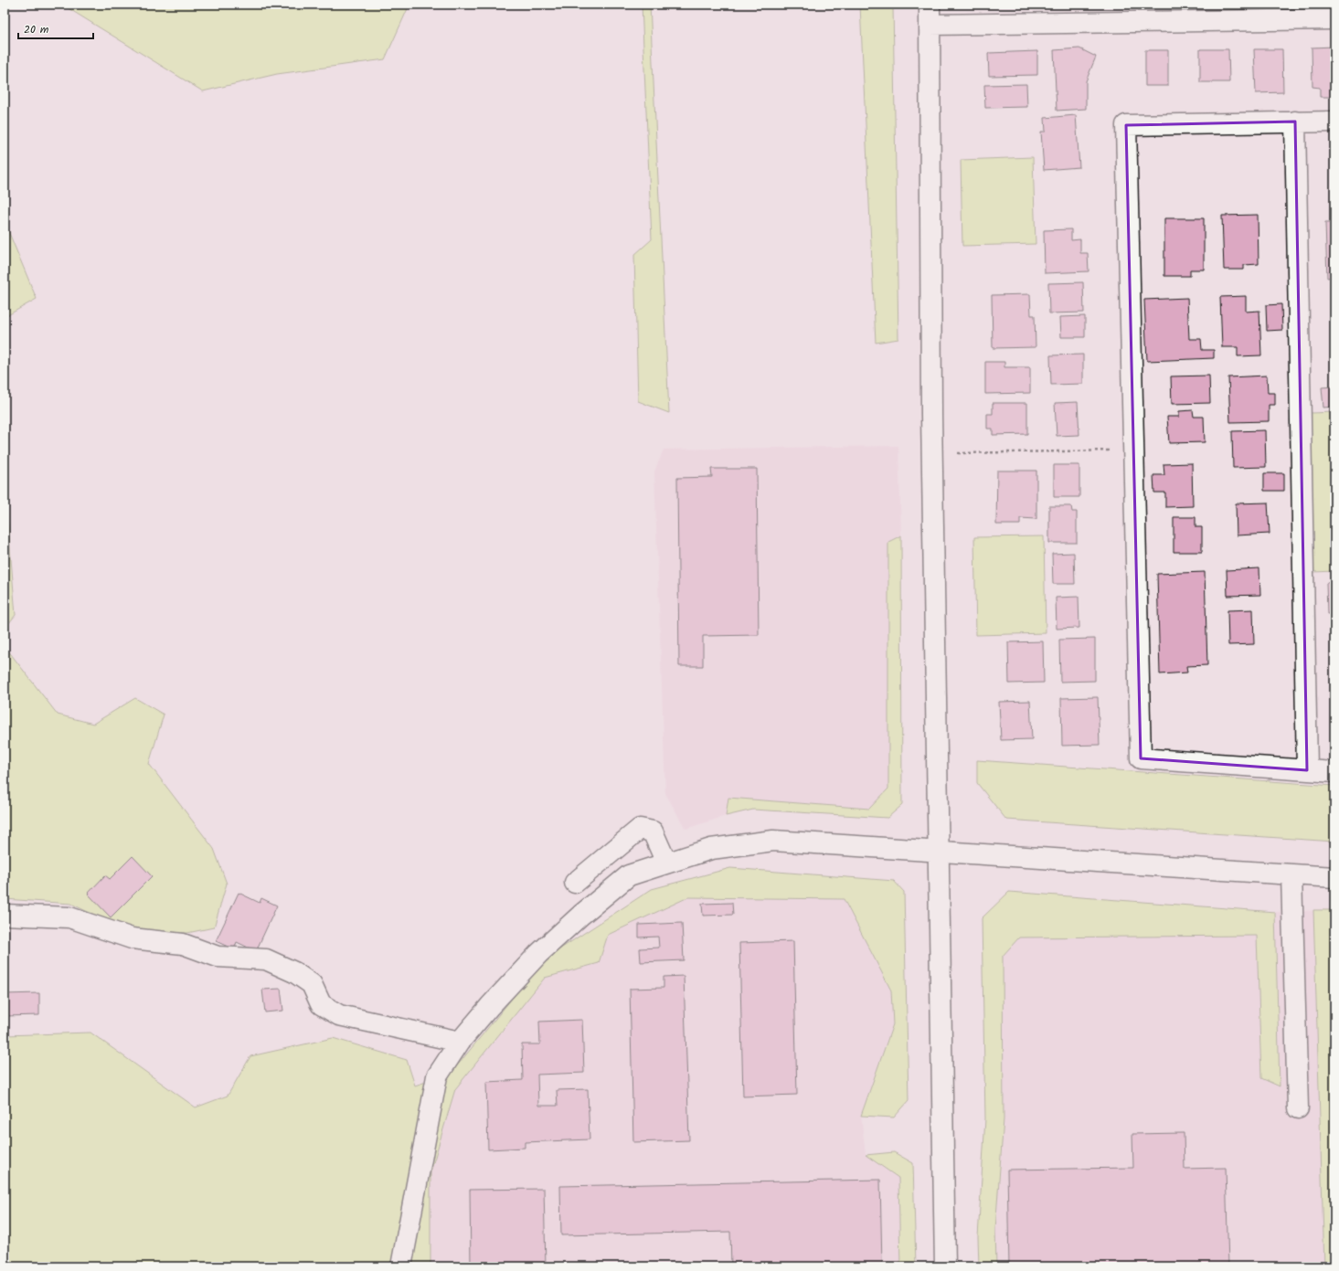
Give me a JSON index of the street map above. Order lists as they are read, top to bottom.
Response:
{
  "scale_bar": "20 m"
}
